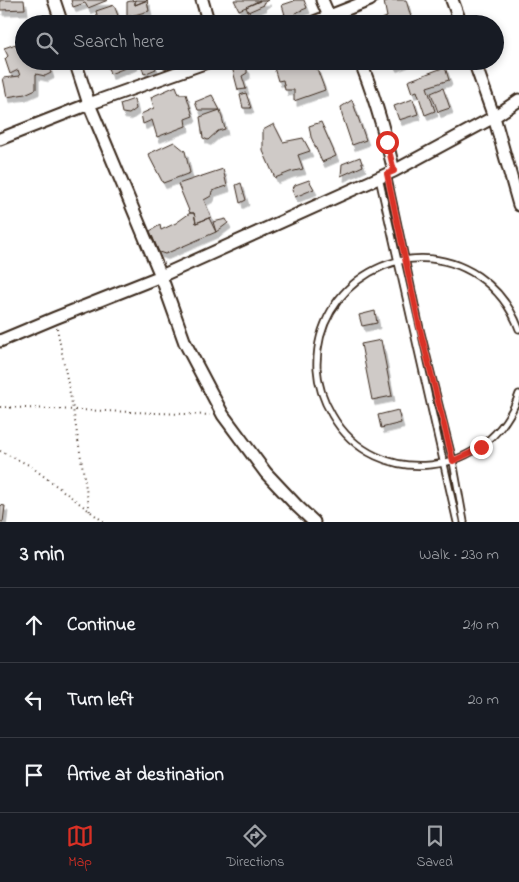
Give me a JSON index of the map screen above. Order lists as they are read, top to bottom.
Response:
{
  "page": {
    "search": "Search here",
    "heading": ["3 min", "Walk · 230 m"],
    "list": [
      ["Continue", "210 m"],
      ["Turn left", "20 m"],
      "Arrive at destination"
    ],
    "nav": ["Map", "Directions", "Saved"]
  }
}
